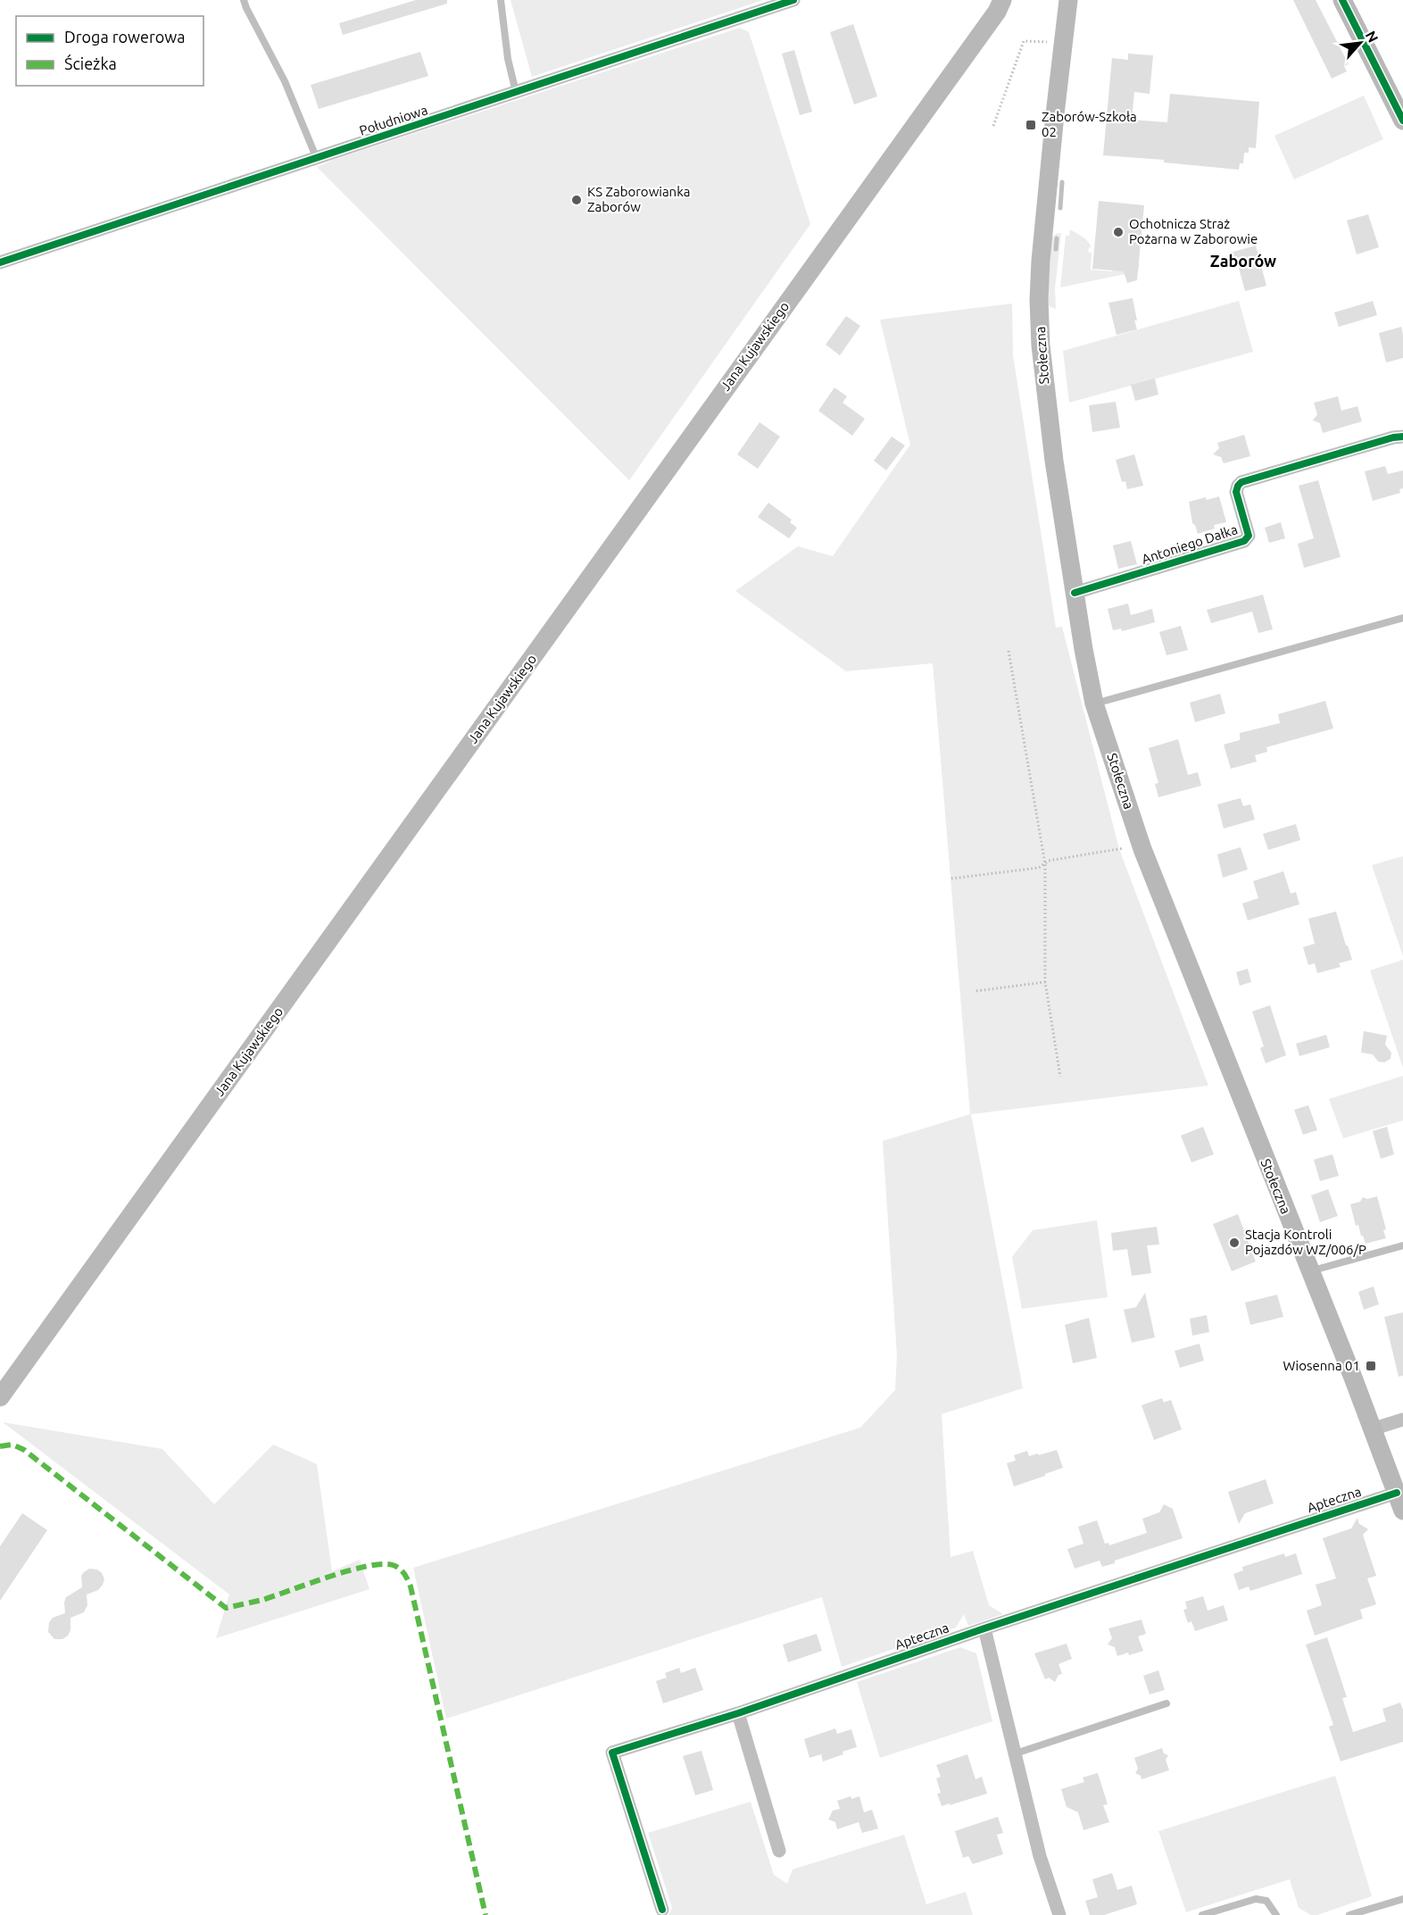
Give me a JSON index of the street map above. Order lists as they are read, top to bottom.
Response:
{
  "streets": {
    "main road": ["Jana Kujawskiego", "Stołeczna"],
    "street": ["Południowa", "Antoniego Dałka", "Apteczna"]
  },
  "crossings": [
    ["Stołeczna", "Antoniego Dałka"],
    ["Stołeczna", "Apteczna"]
  ],
  "districts": ["Zaborów"],
  "places": {
    "transit": ["Zaborów-Szkoła 02", "Wiosenna 01"],
    "other": ["KS Zaborowianka Zaborów", "Ochotnicza Straż Pożarna w Zaborowie", "Stacja Kontroli Pojazdów WZ/006/P"]
  },
  "legend": ["Droga rowerowa", "Ścieżka"],
  "north": "top right"
}
